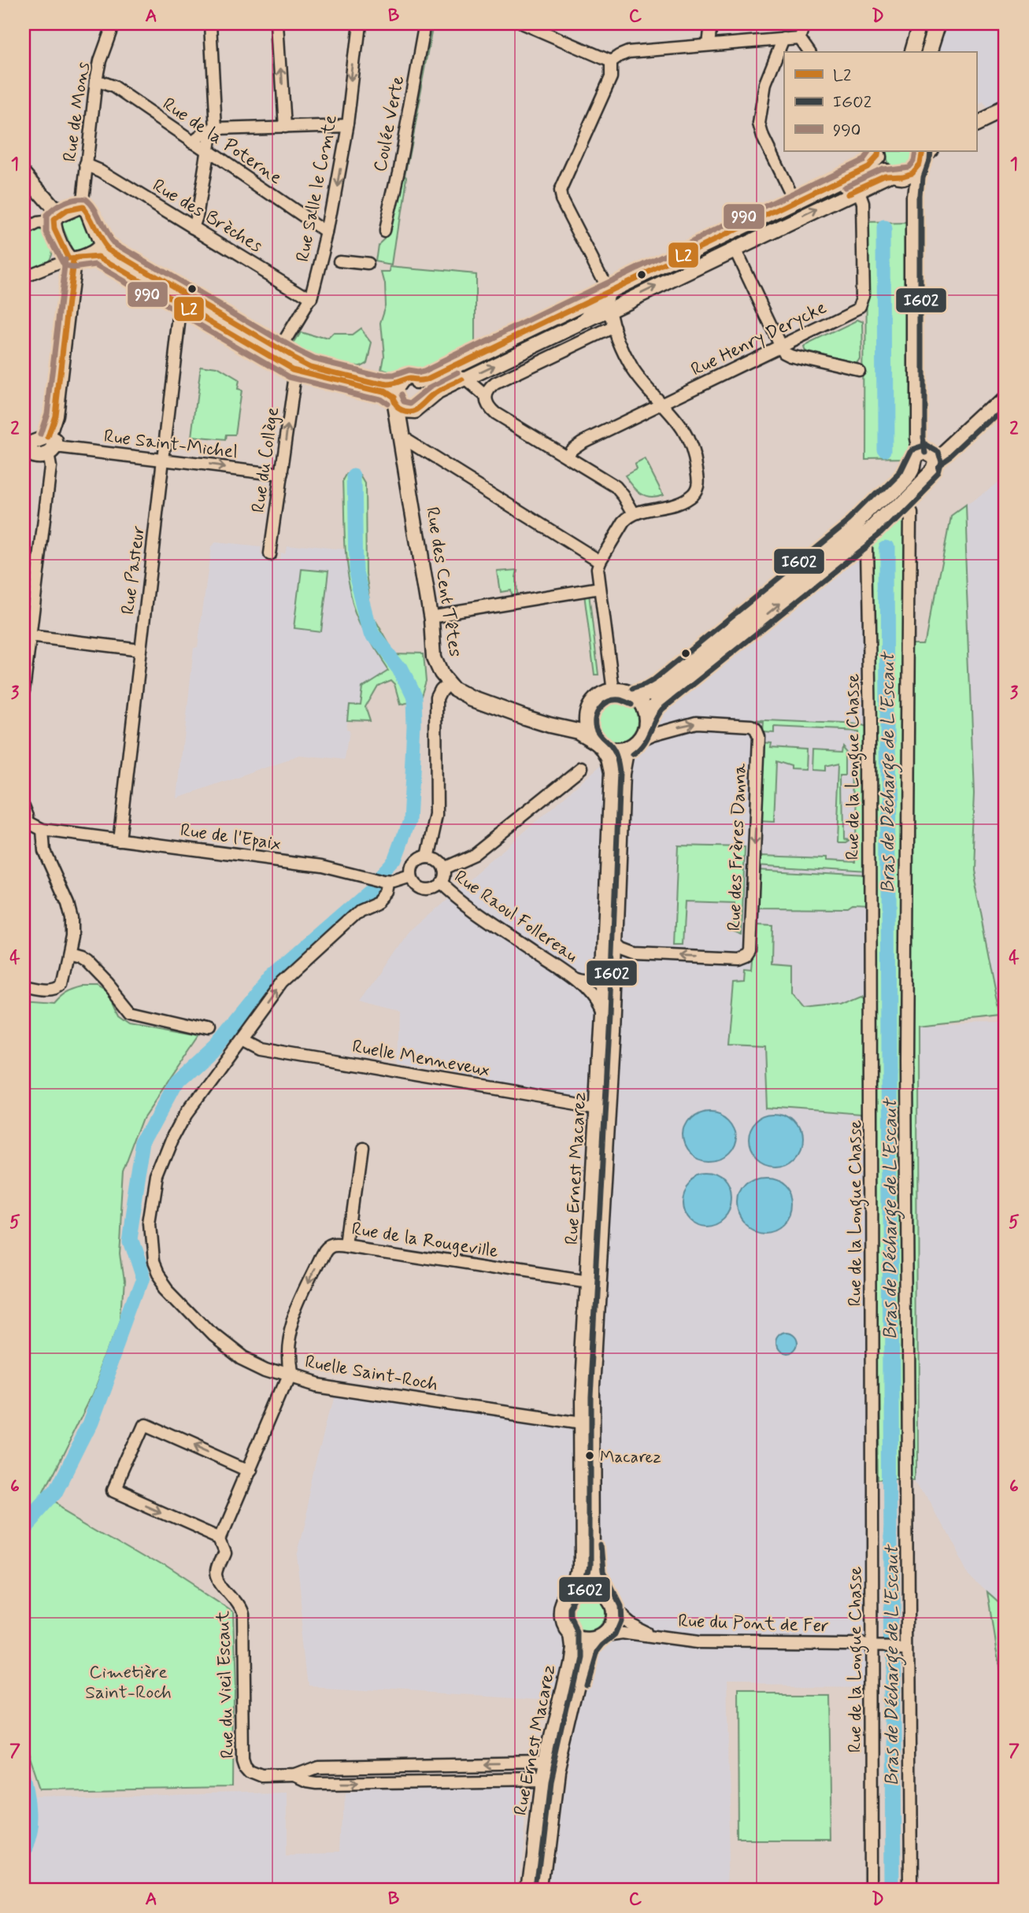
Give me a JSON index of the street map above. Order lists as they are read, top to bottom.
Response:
{
  "streets": {
    "main road": ["Rue des Cent Têtes", "Rue Ernest Macarez"],
    "street": [
      "Rue de Mons",
      "Coulée Verte",
      "Rue de la Poterne",
      "Rue Salle le Comte",
      "Rue des Brèches",
      "Rue Henry Derycke",
      "Rue Saint-Michel",
      "Rue du Collège",
      "Rue Pasteur",
      "Rue de la Longue Chasse",
      "Rue de l'Epaix",
      "Rue des Frères Danna",
      "Rue Raoul Follereau",
      "Ruelle Menneveux",
      "Rue de la Rougeville",
      "Ruelle Saint-Roch",
      "Rue du Pont de Fer",
      "Rue du Vieil Escaut"
    ]
  },
  "crossings": [
    ["Rue de Mons", "Rue de la Poterne"],
    ["Rue de Mons", "Rue des Brèches"],
    ["Rue de la Poterne", "Rue Salle le Comte"],
    ["Rue Salle le Comte", "Rue des Brèches"],
    ["Rue Saint-Michel", "Rue du Collège"],
    ["Rue Saint-Michel", "Rue Pasteur"],
    ["Rue Pasteur", "Rue de l'Epaix"],
    ["Rue des Cent Têtes", "Rue de l'Epaix"],
    ["Rue des Cent Têtes", "Rue Raoul Follereau"],
    ["Rue de la Longue Chasse", "Rue du Pont de Fer"],
    ["Rue de l'Epaix", "Rue Raoul Follereau"],
    ["Rue de l'Epaix", "Ruelle Saint-Roch"],
    ["Rue des Frères Danna", "Rue Ernest Macarez"],
    ["Rue Raoul Follereau", "Rue Ernest Macarez"],
    ["Ruelle Menneveux", "Rue Ernest Macarez"],
    ["Ruelle Menneveux", "Ruelle Saint-Roch"],
    ["Rue Ernest Macarez", "Rue de la Rougeville"],
    ["Rue Ernest Macarez", "Ruelle Saint-Roch"],
    ["Rue Ernest Macarez", "Rue du Pont de Fer"],
    ["Rue Ernest Macarez", "Rue du Vieil Escaut"],
    ["Rue de la Rougeville", "Ruelle Saint-Roch"],
    ["Rue de la Rougeville", "Rue du Vieil Escaut"],
    ["Ruelle Saint-Roch", "Rue du Vieil Escaut"]
  ],
  "one_way": ["Rue Saint-Michel", "Rue du Collège", "Rue de la Rougeville"],
  "water": ["Bras de Décharge de L'Escaut"],
  "parks": ["Cimetière Saint-Roch"],
  "places": ["Macarez"],
  "lines": ["transit line L2", "transit line IGO2", "transit line 990"],
  "legend": ["L2", "IGO2", "990"],
  "grid": {
    "columns": [
      "A",
      "B",
      "C",
      "D"
    ],
    "rows": [
      "1",
      "2",
      "3",
      "4",
      "5",
      "6",
      "7"
    ]
  }
}
